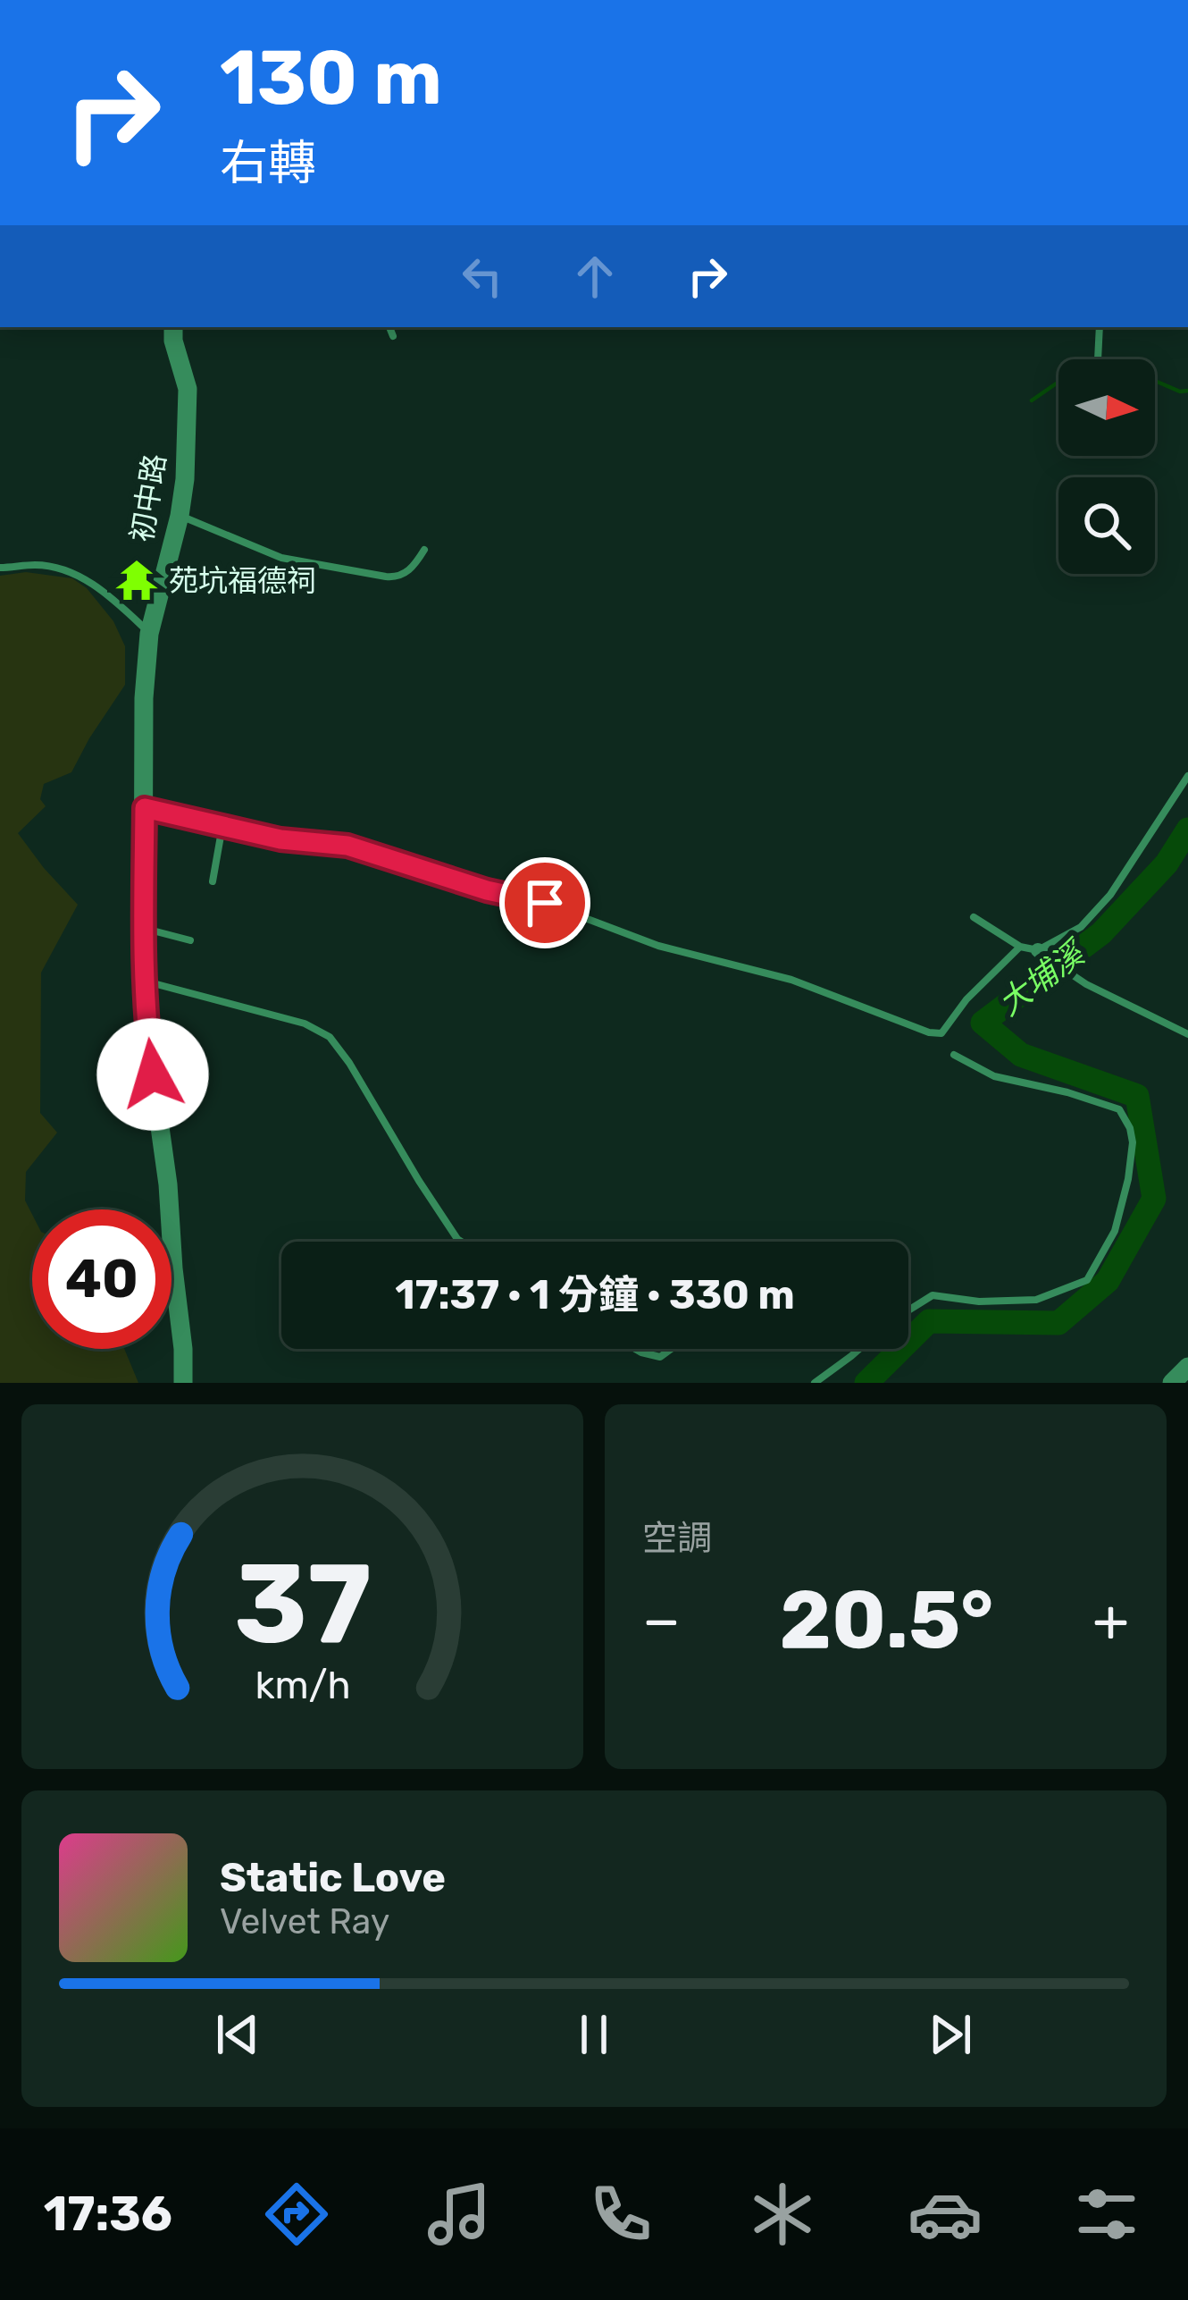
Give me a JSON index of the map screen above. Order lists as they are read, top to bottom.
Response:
{
  "streets": {
    "street": ["初中路"]
  },
  "water": ["大埔溪"],
  "places": {
    "temple": ["苑坑福德祠"]
  },
  "north": "right",
  "page": {
    "turn": ["130 m", "右轉"],
    "limit": "40",
    "trip": "17:37 · 1 分鐘 · 330 m",
    "tile": "空調",
    "heat": ["−", "20.5°", "+"],
    "song": ["Static Love", "Velvet Ray"],
    "tabs": "17:36",
    "gauge": ["37", "km/h"]
  }
}
